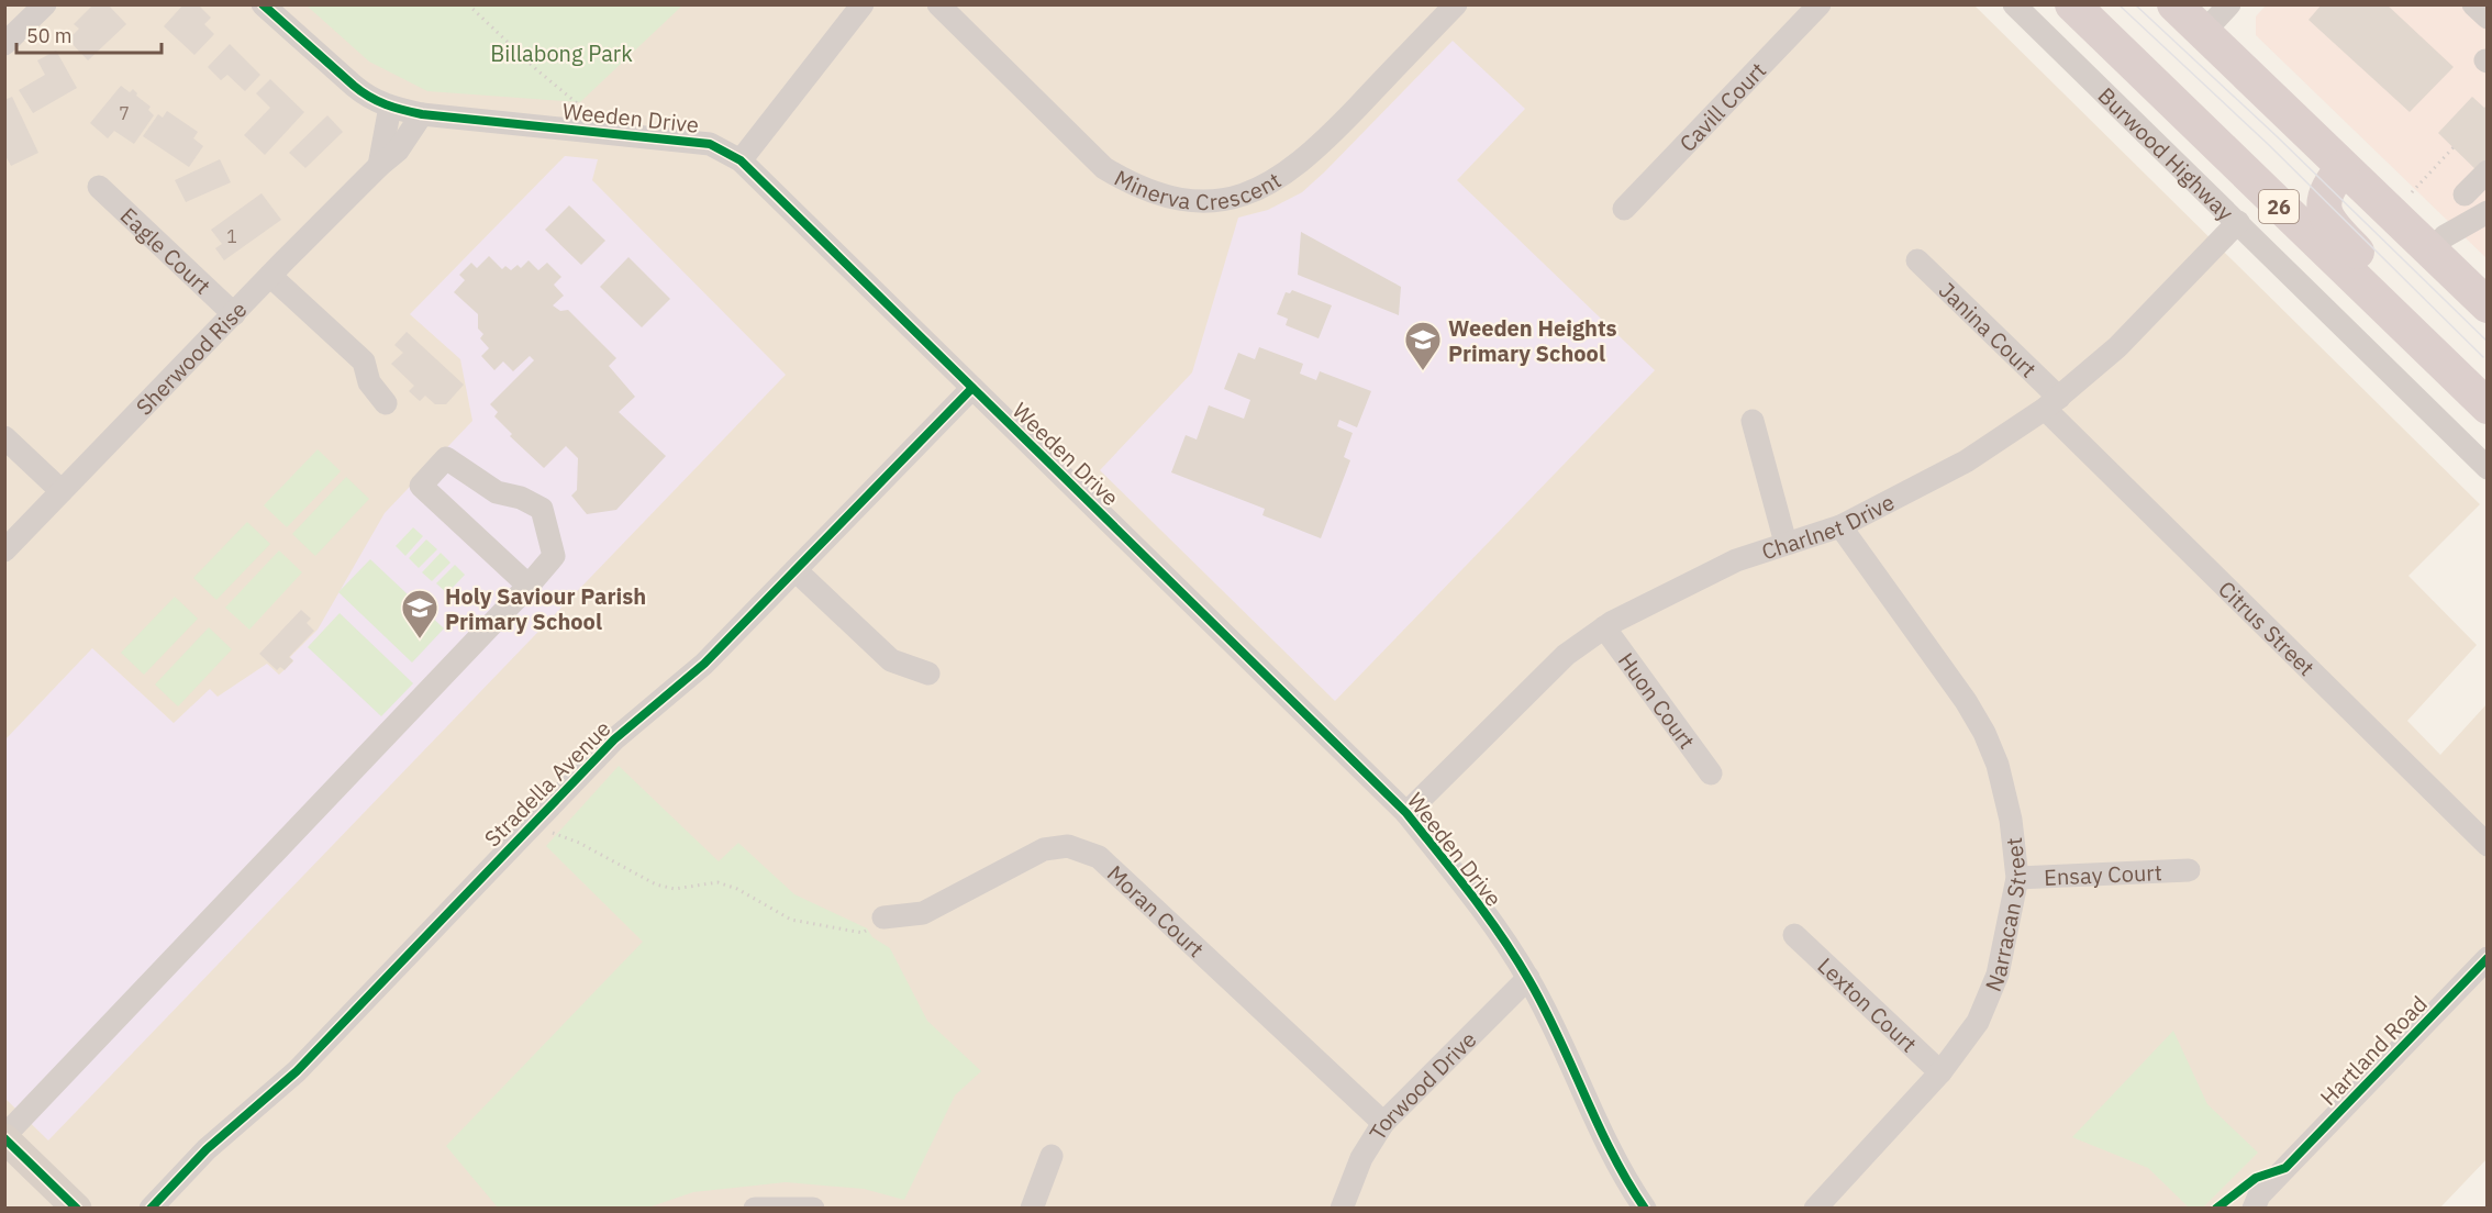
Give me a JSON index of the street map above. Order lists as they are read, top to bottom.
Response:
{
  "streets": {
    "highway": ["Burwood Highway", "26"],
    "street": [
      "Cavill Court",
      "Weeden Drive",
      "Minerva Crescent",
      "Eagle Court",
      "Janina Court",
      "Sherwood Rise",
      "Charlnet Drive",
      "Citrus Street",
      "Huon Court",
      "Stradella Avenue",
      "Ensay Court",
      "Moran Court",
      "Narracan Street",
      "Lexton Court",
      "Hartland Road",
      "Torwood Drive"
    ]
  },
  "crossings": [
    ["Weeden Drive", "Sherwood Rise"],
    ["Weeden Drive", "Charlnet Drive"],
    ["Weeden Drive", "Stradella Avenue"],
    ["Weeden Drive", "Torwood Drive"],
    ["Burwood Highway", "Charlnet Drive"],
    ["Eagle Court", "Sherwood Rise"],
    ["Janina Court", "Charlnet Drive"],
    ["Janina Court", "Citrus Street"],
    ["Charlnet Drive", "Citrus Street"],
    ["Charlnet Drive", "Huon Court"],
    ["Charlnet Drive", "Narracan Street"],
    ["Ensay Court", "Narracan Street"],
    ["Moran Court", "Torwood Drive"],
    ["Narracan Street", "Lexton Court"]
  ],
  "parks": ["Billabong Park"],
  "places": {
    "school or university": ["Weeden Heights Primary School", "Holy Saviour Parish Primary School"]
  },
  "house_numbers": ["7", "1"],
  "scale_bar": "50 m"
}
